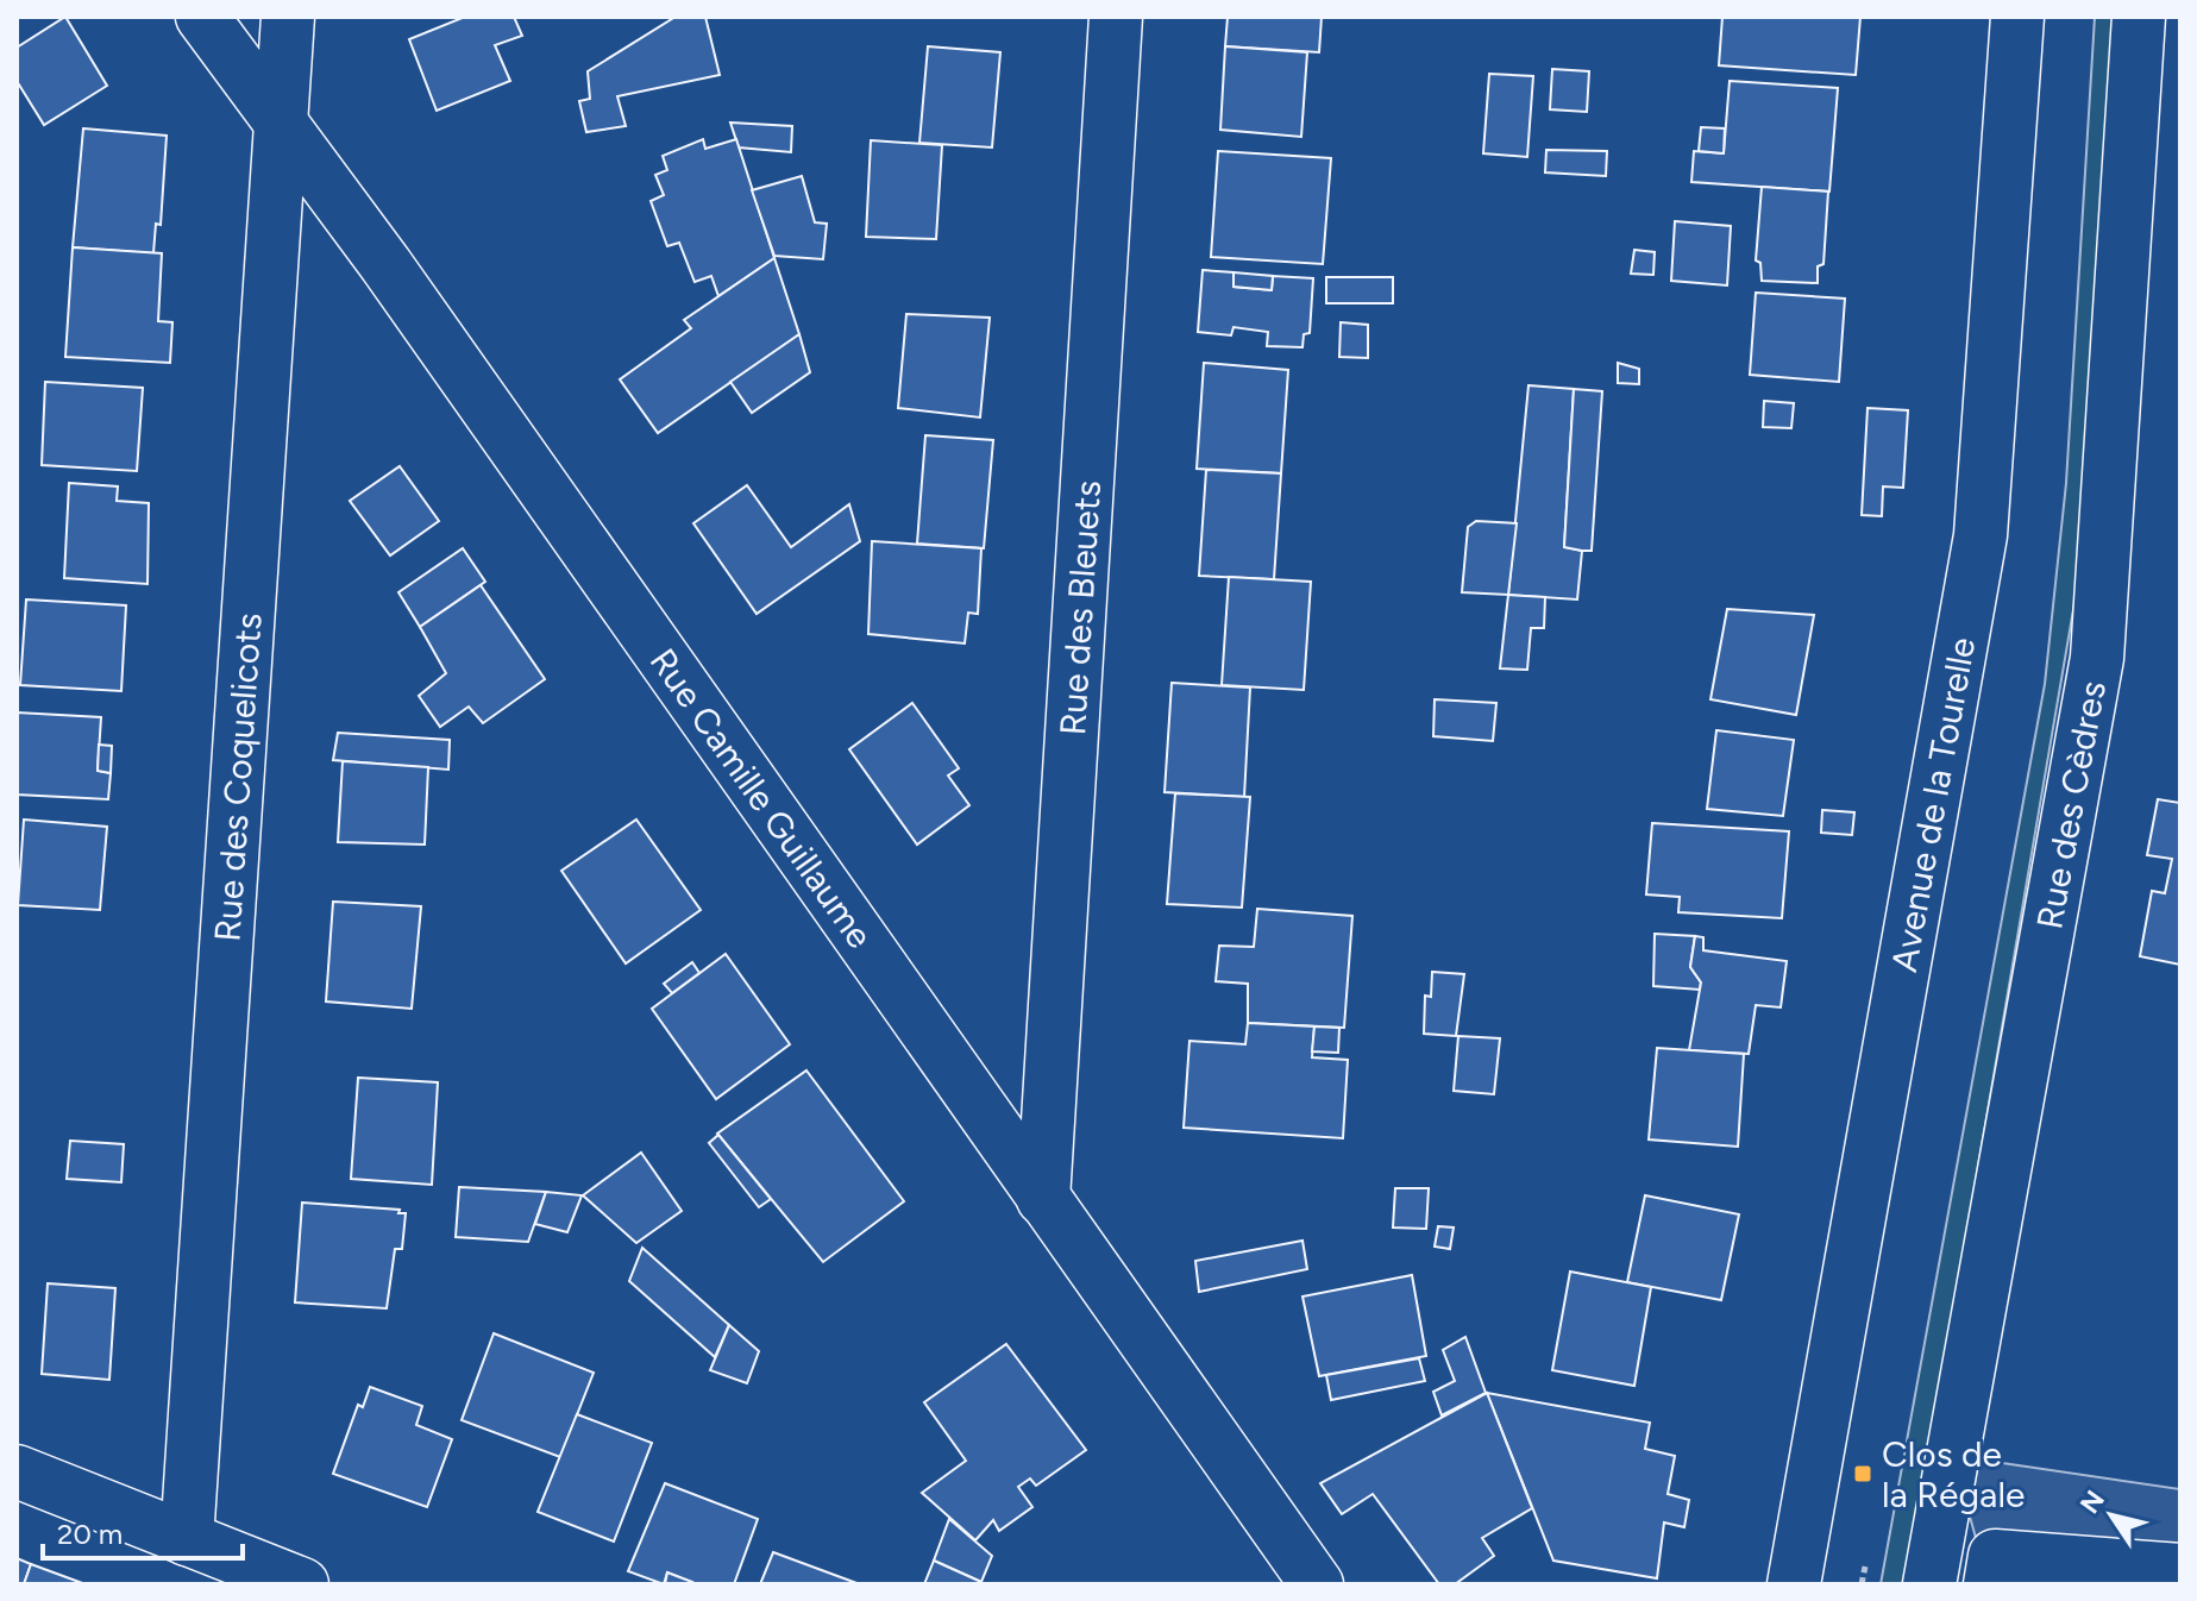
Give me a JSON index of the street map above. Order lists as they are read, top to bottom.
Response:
{
  "streets": {
    "street": [
      "Rue des Bleuets",
      "Rue des Coquelicots",
      "Rue Camille Guillaume",
      "Avenue de la Tourelle",
      "Rue des Cèdres"
    ]
  },
  "crossings": [
    ["Rue des Bleuets", "Rue Camille Guillaume"],
    ["Rue des Coquelicots", "Rue Camille Guillaume"]
  ],
  "places": {
    "transit": ["Clos de la Régale"]
  },
  "scale_bar": "20 m",
  "north": "top left"
}
